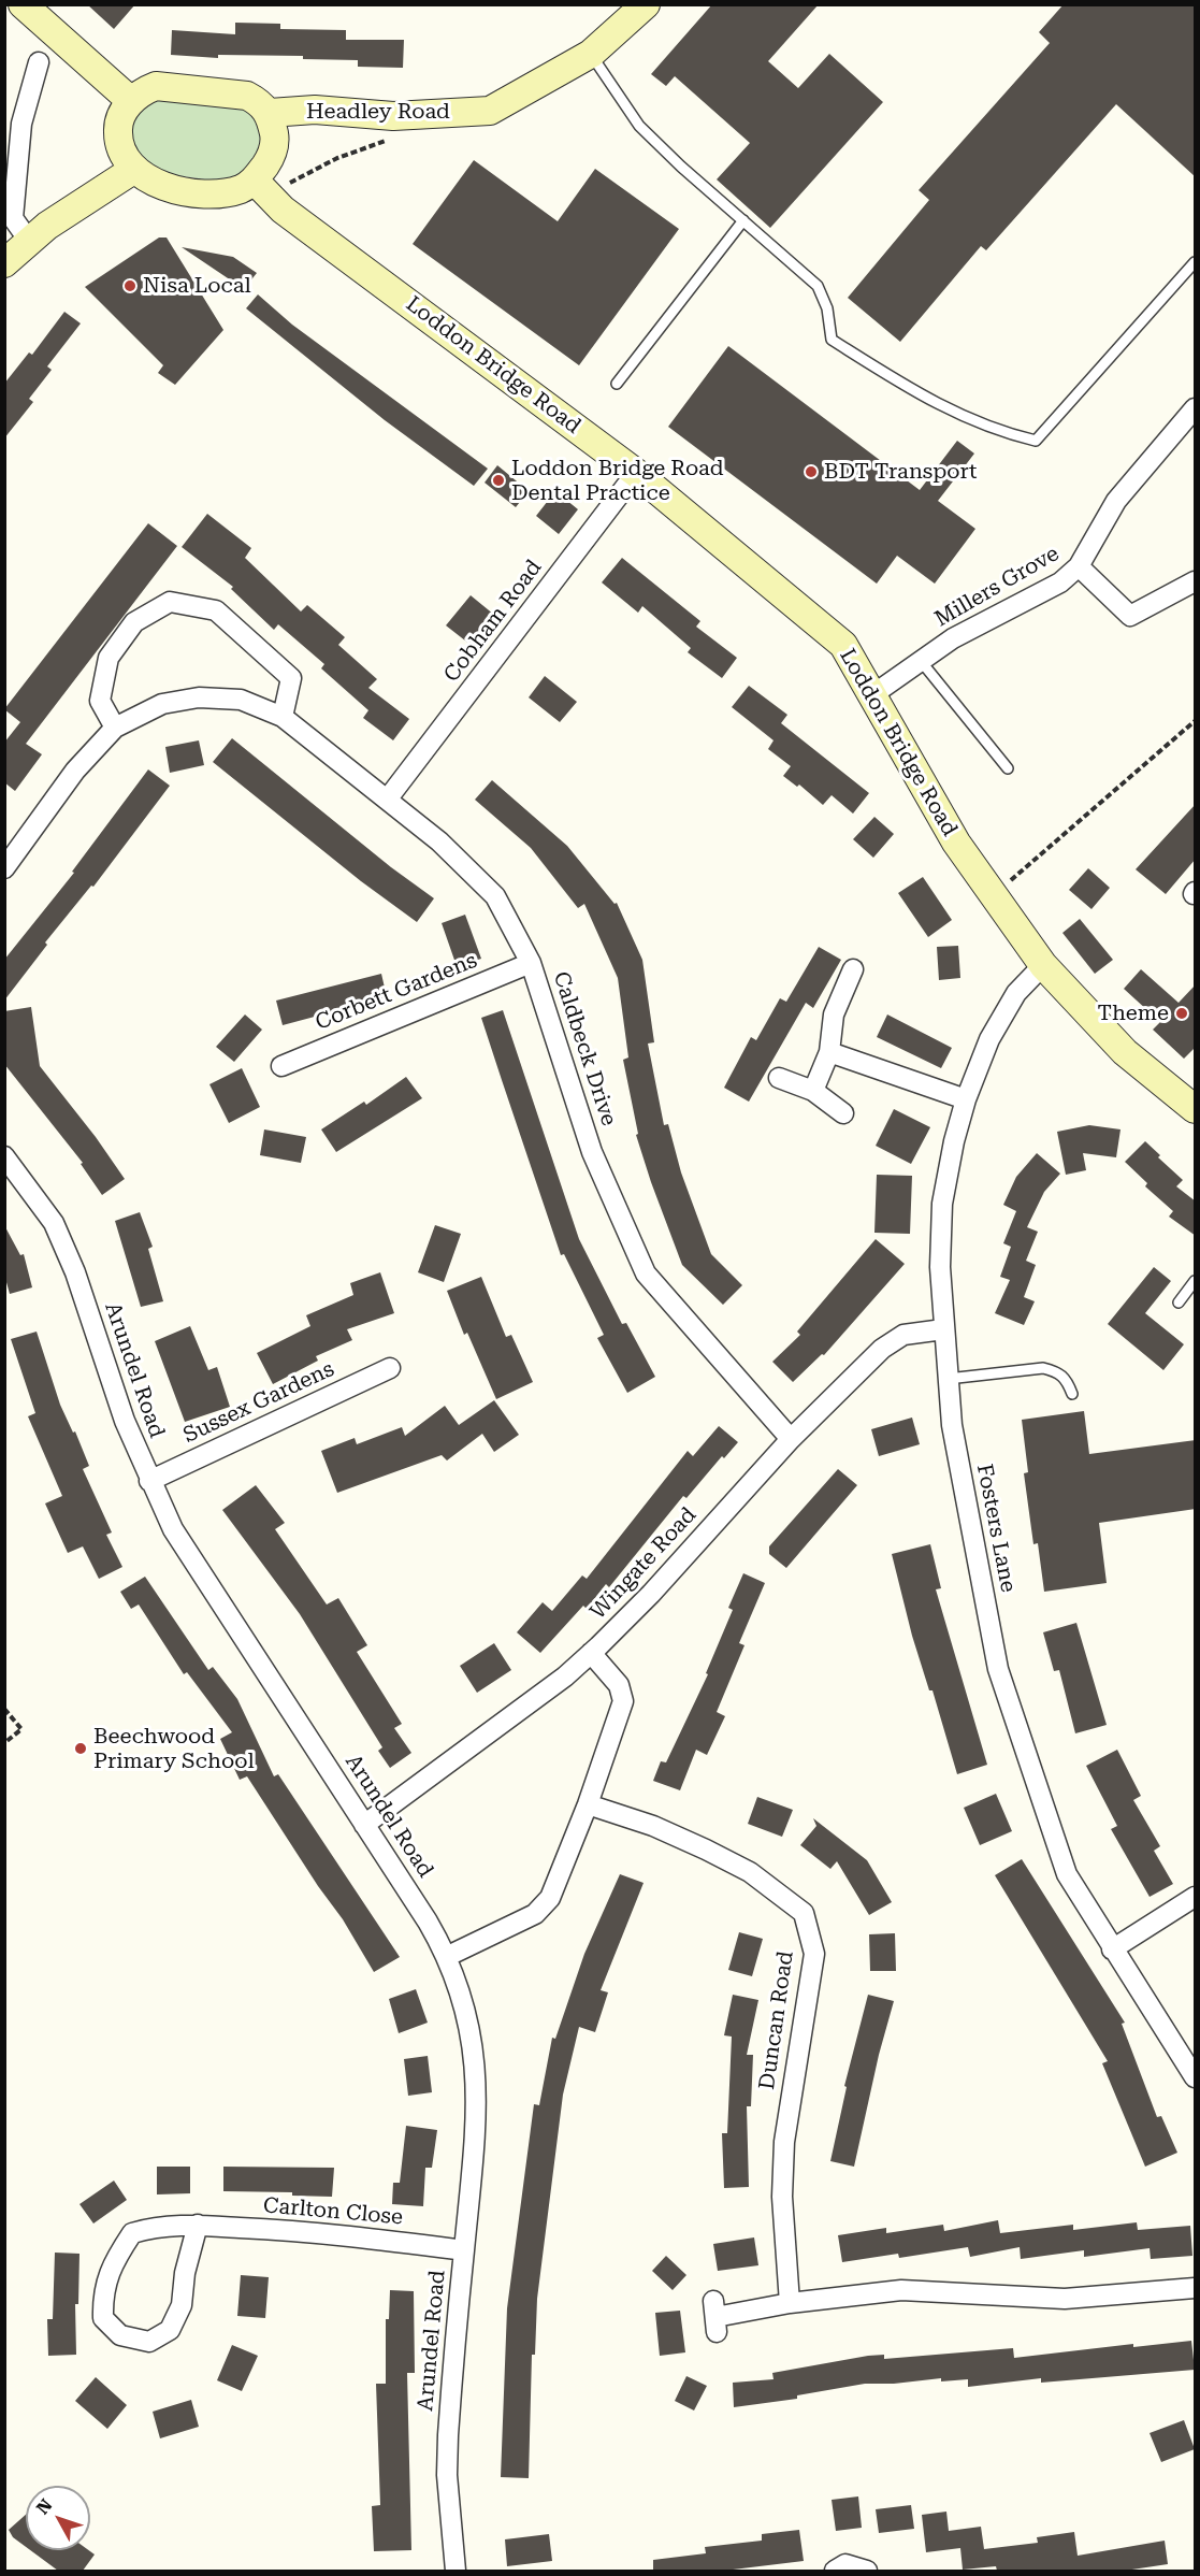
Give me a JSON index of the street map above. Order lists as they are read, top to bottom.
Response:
{
  "streets": {
    "street": [
      "Headley Road",
      "Loddon Bridge Road",
      "Millers Grove",
      "Cobham Road",
      "Corbett Gardens",
      "Caldbeck Drive",
      "Arundel Road",
      "Sussex Gardens",
      "Fosters Lane",
      "Wingate Road",
      "Duncan Road",
      "Carlton Close"
    ]
  },
  "crossings": [
    ["Headley Road", "Loddon Bridge Road"],
    ["Loddon Bridge Road", "Millers Grove"],
    ["Loddon Bridge Road", "Cobham Road"],
    ["Loddon Bridge Road", "Fosters Lane"],
    ["Cobham Road", "Caldbeck Drive"],
    ["Corbett Gardens", "Caldbeck Drive"],
    ["Caldbeck Drive", "Wingate Road"],
    ["Arundel Road", "Sussex Gardens"],
    ["Arundel Road", "Wingate Road"],
    ["Arundel Road", "Carlton Close"],
    ["Fosters Lane", "Wingate Road"]
  ],
  "places": [
    "Nisa Local",
    "BDT Transport",
    "Loddon Bridge Road Dental Practice",
    "Theme",
    "Beechwood Primary School"
  ],
  "north": "top left"
}
